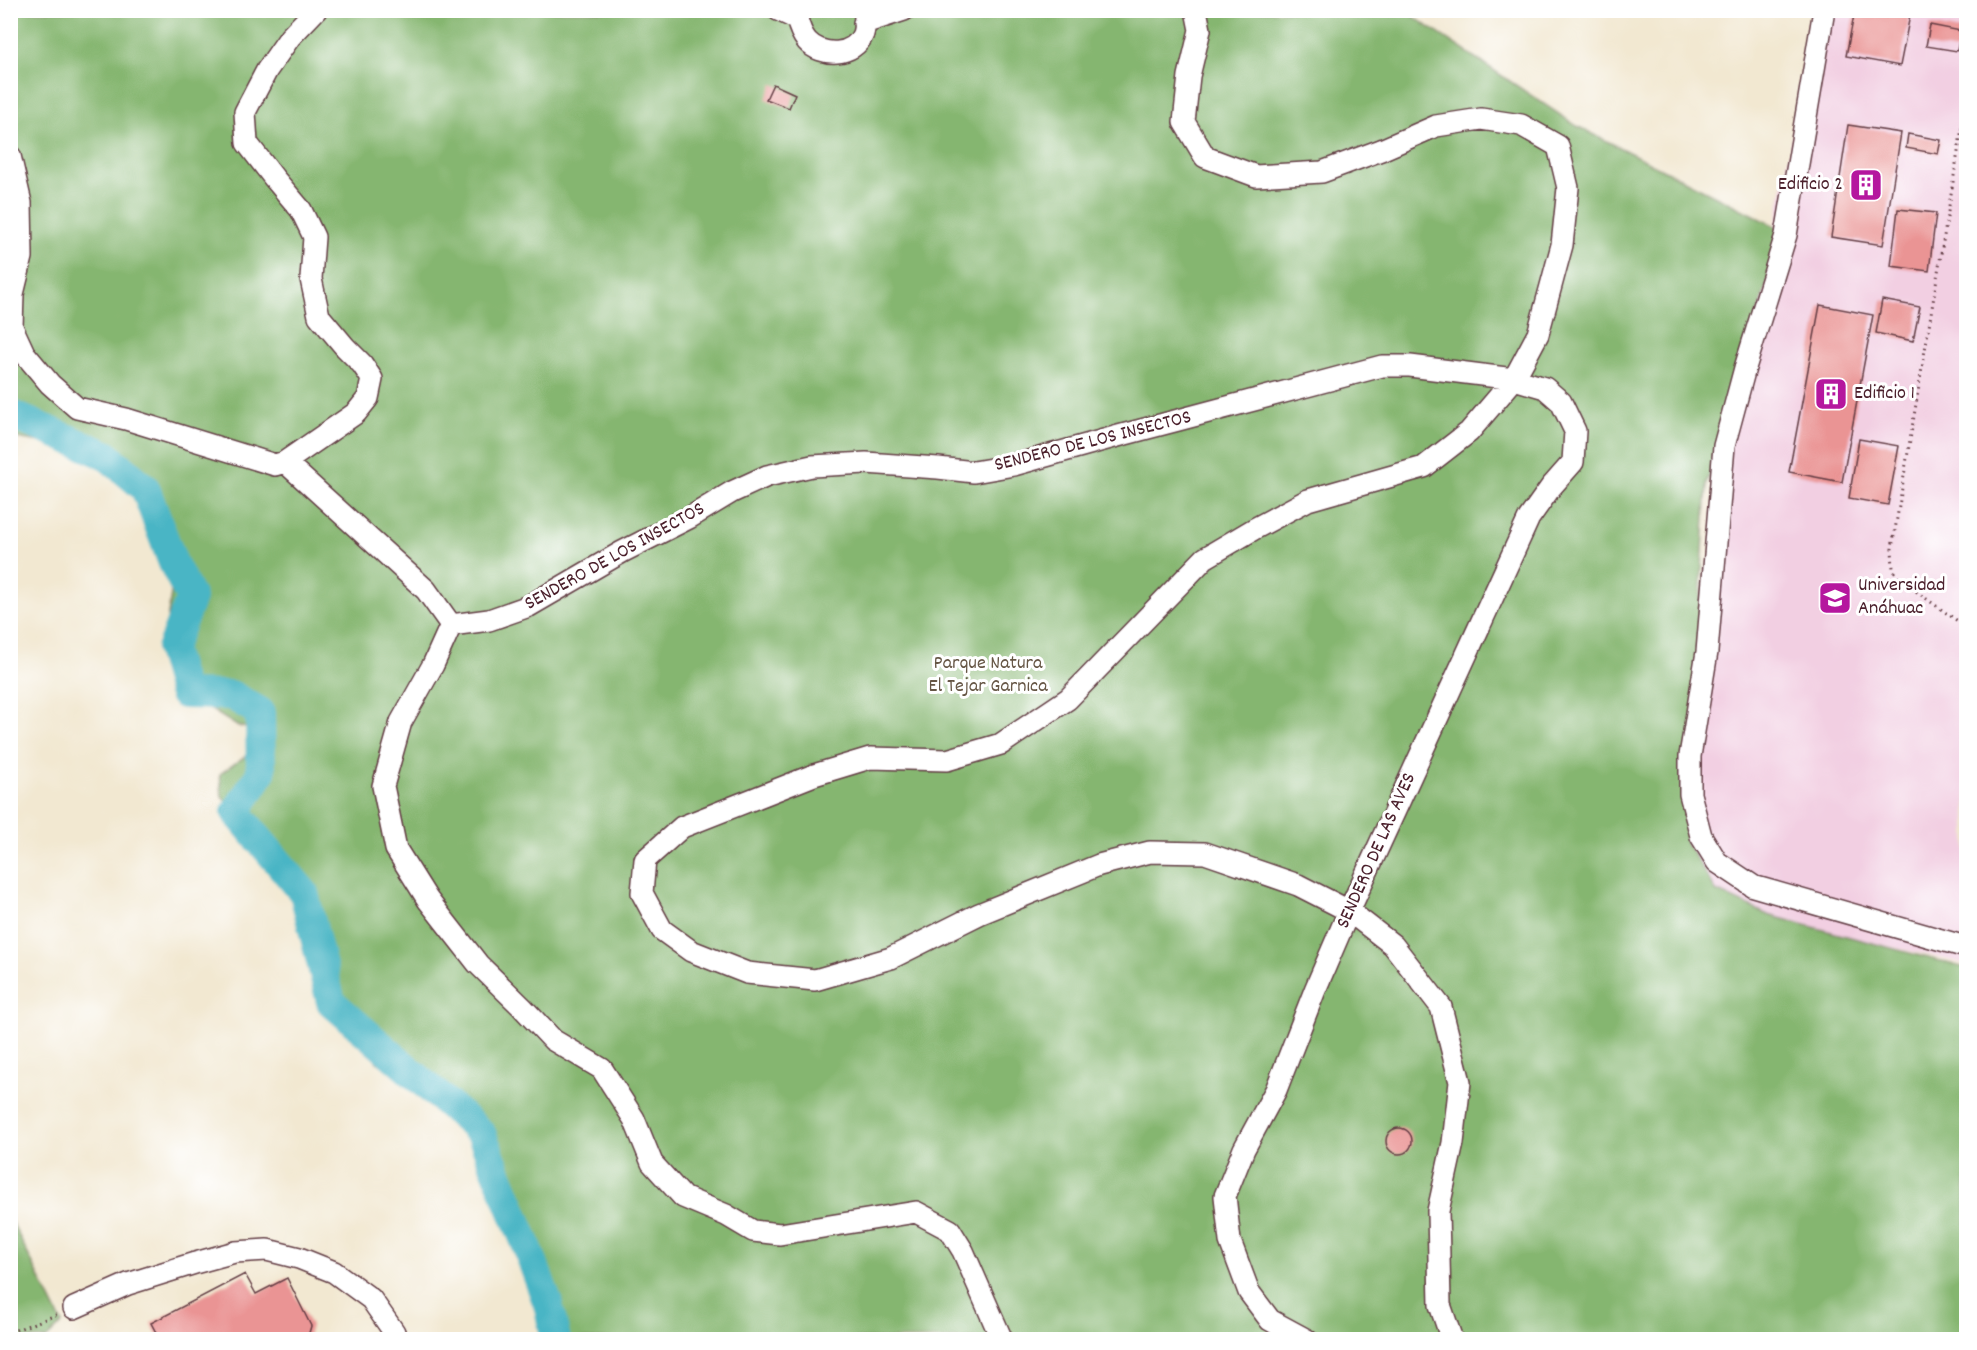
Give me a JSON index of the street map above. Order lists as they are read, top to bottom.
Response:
{
  "streets": {
    "street": ["SENDERO DE LOS INSECTOS", "SENDERO DE LAS AVES"]
  },
  "crossings": [
    ["SENDERO DE LOS INSECTOS", "SENDERO DE LAS AVES"]
  ],
  "parks": ["Parque Natura El Tejar Garnica"],
  "places": {
    "building": ["Edificio 2", "Edificio 1"],
    "school or university": ["Universidad Anáhuac"]
  }
}
